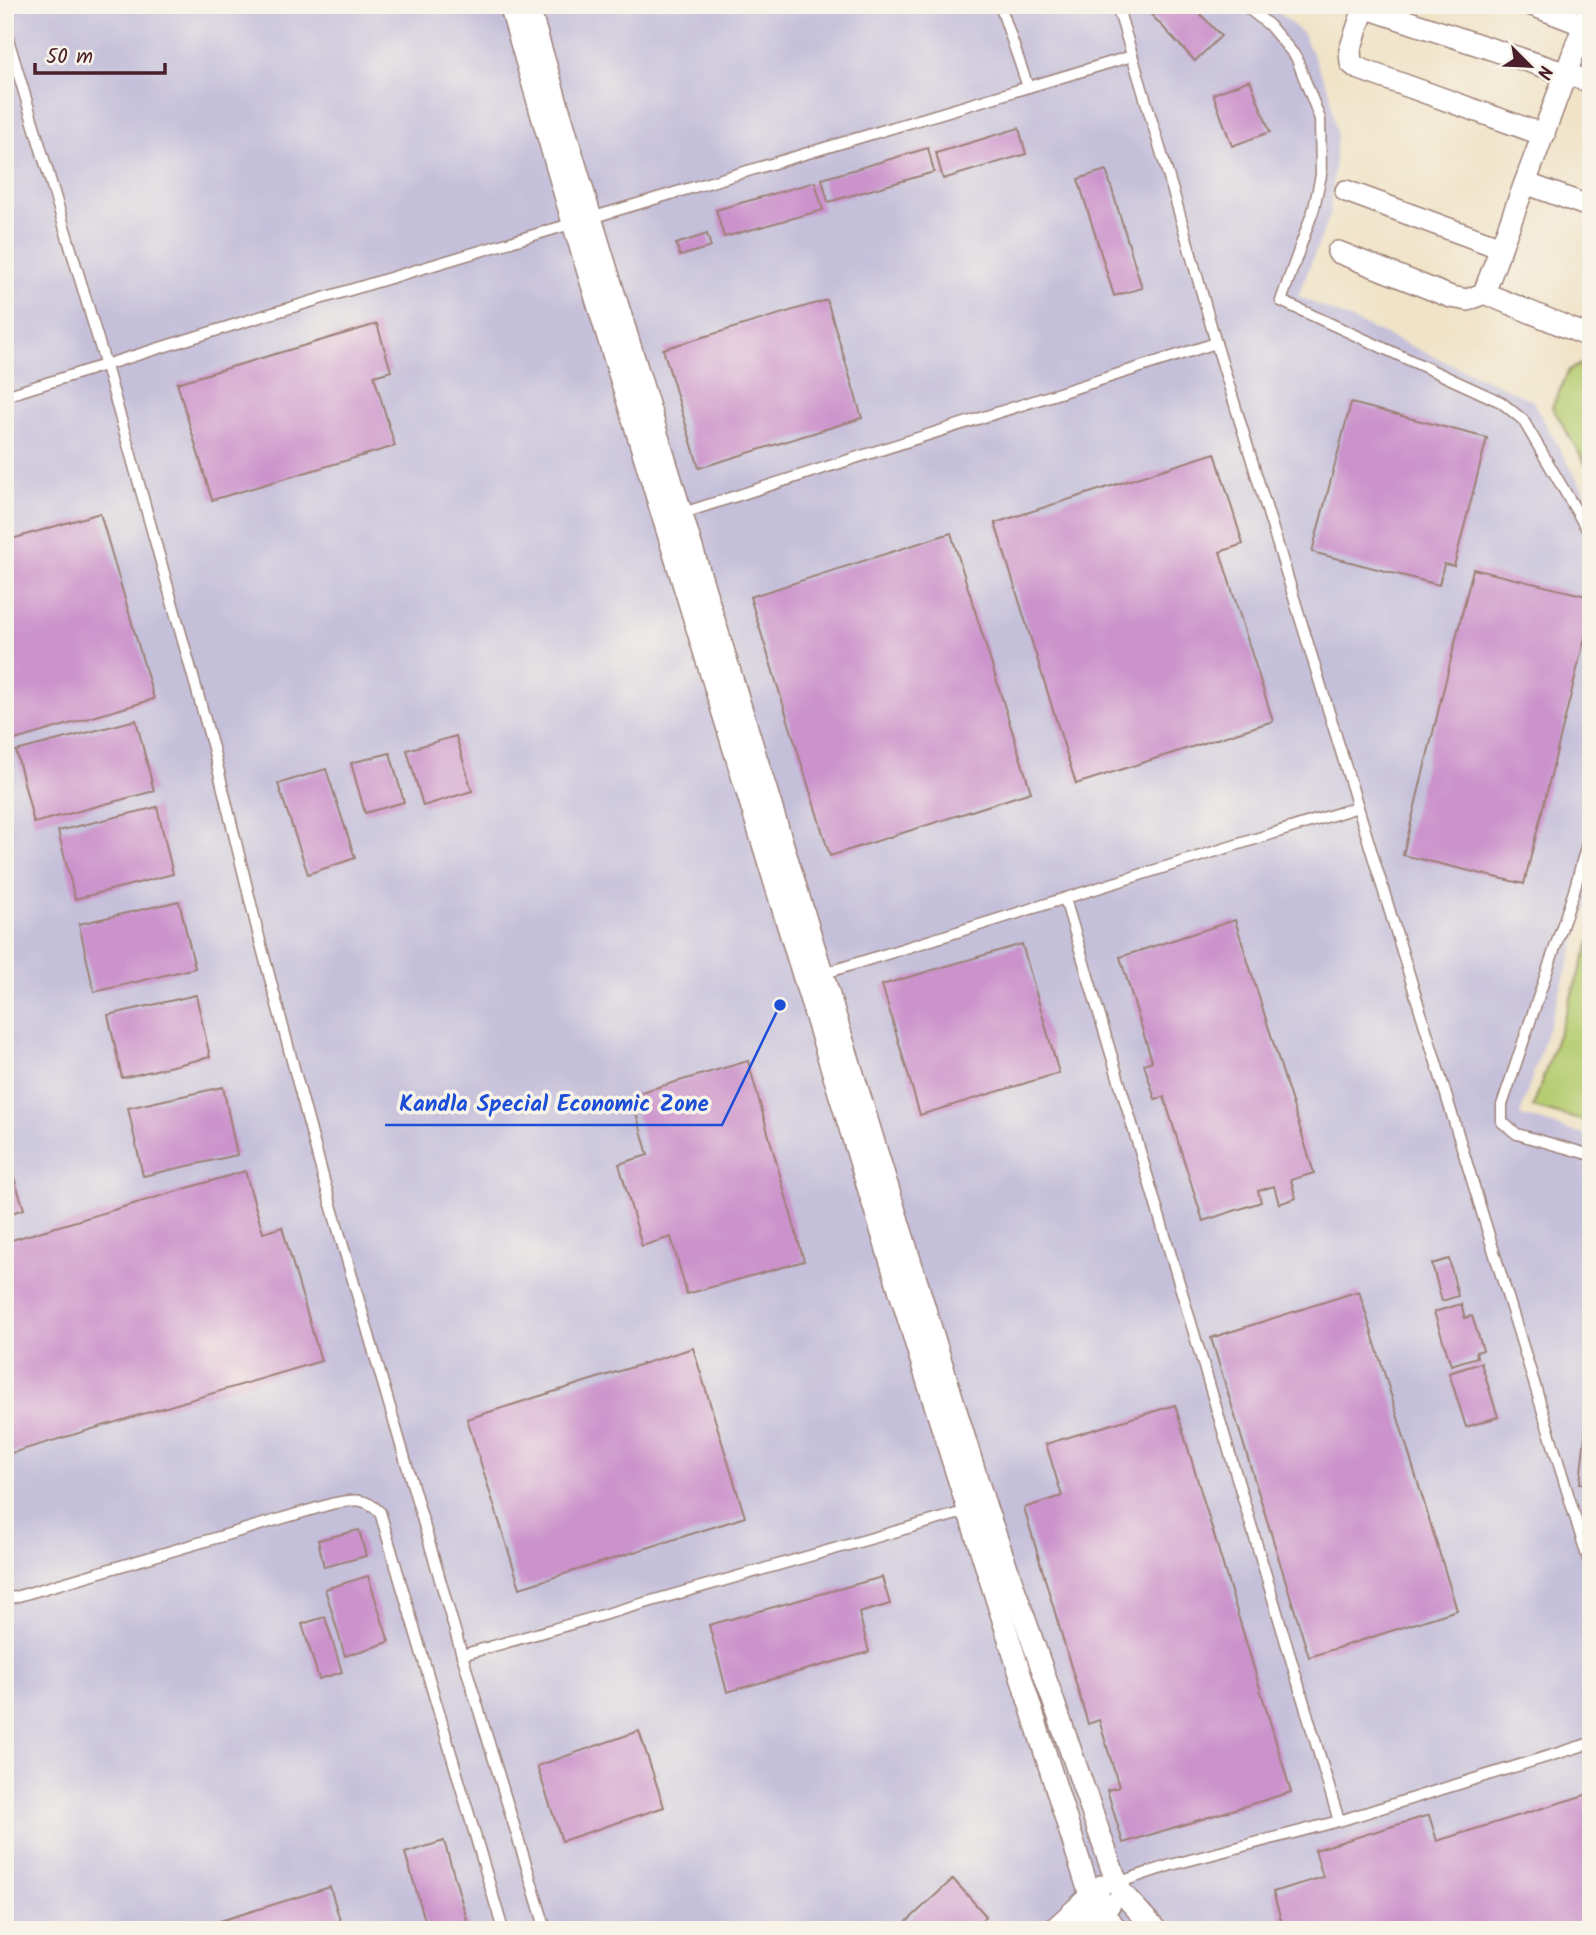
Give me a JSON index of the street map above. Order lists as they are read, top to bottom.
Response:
{
  "places": ["Kandla Special Economic Zone"],
  "scale_bar": "50 m",
  "north": "bottom right"
}
